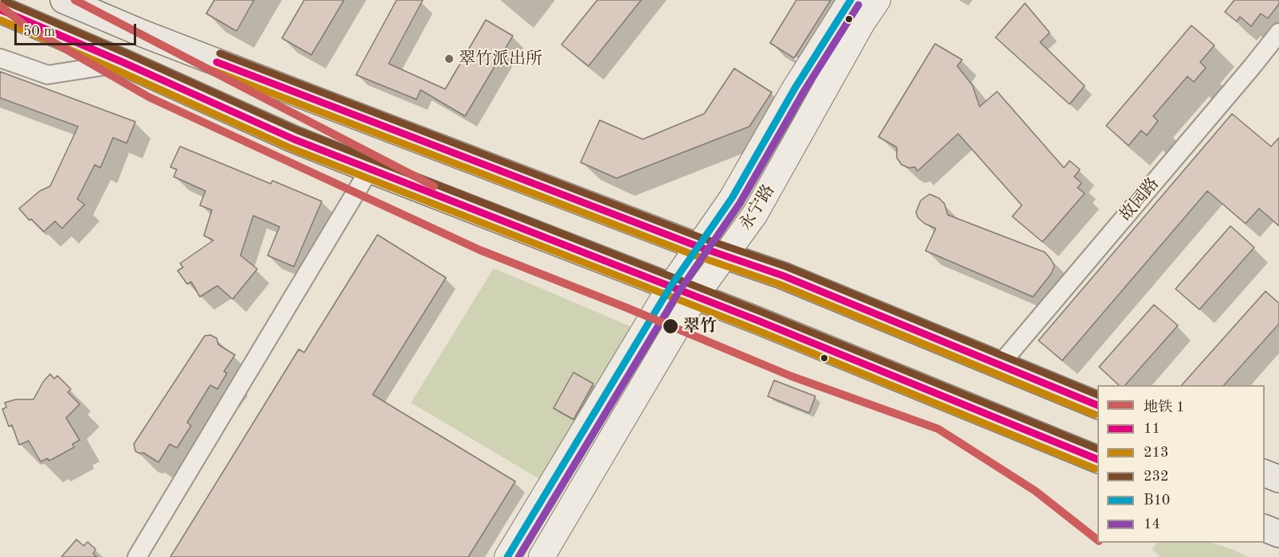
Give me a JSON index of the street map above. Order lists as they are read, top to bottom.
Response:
{
  "streets": {
    "main road": ["永宁路"],
    "street": ["故园路"]
  },
  "places": ["翠竹派出所", "翠竹"],
  "lines": [
    "metro line 1",
    "transit line B10",
    "transit line 232",
    "transit line 14",
    "transit line 11",
    "transit line 213"
  ],
  "legend": [
    "地铁 1",
    "11",
    "213",
    "232",
    "B10",
    "14"
  ],
  "scale_bar": "50 m"
}
